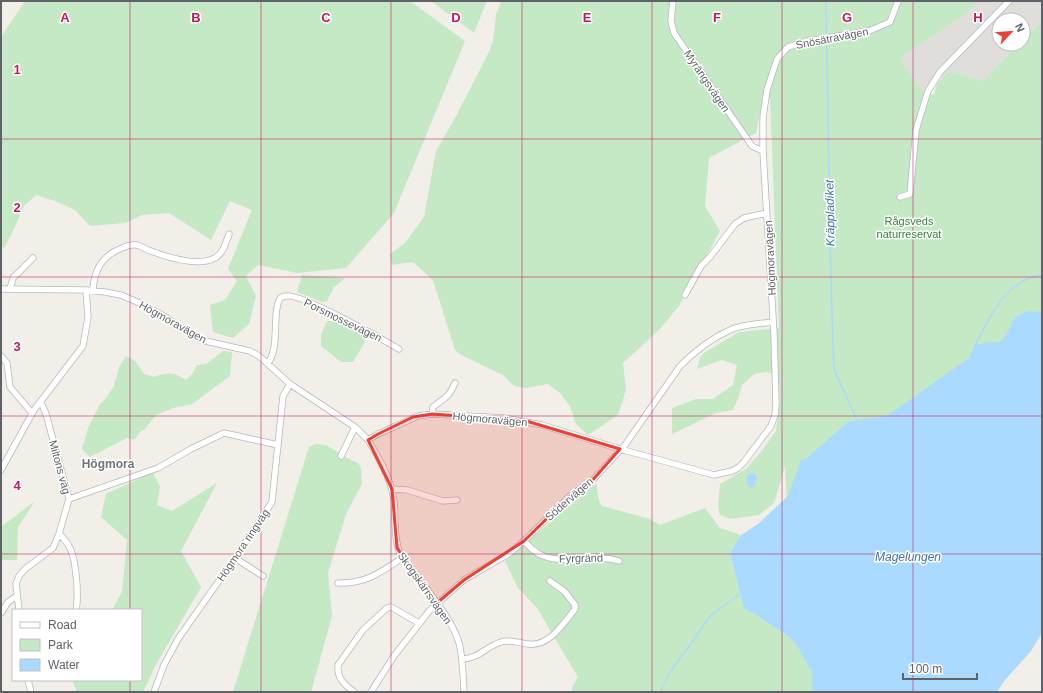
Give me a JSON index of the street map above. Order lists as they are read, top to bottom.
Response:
{
  "streets": {
    "street": [
      "Snösätravägen",
      "Myrängsvägen",
      "Högmoravägen",
      "Porsmossevägen",
      "Miltons väg",
      "Södervägen",
      "Högmora ringväg",
      "Fyrgränd",
      "Skogskärrsvägen"
    ]
  },
  "crossings": [
    ["Snösätravägen", "Myrängsvägen"],
    ["Snösätravägen", "Högmoravägen"],
    ["Myrängsvägen", "Högmoravägen"],
    ["Högmoravägen", "Porsmossevägen"],
    ["Högmoravägen", "Södervägen"],
    ["Högmoravägen", "Högmora ringväg"],
    ["Högmoravägen", "Skogskärrsvägen"],
    ["Södervägen", "Fyrgränd"],
    ["Södervägen", "Skogskärrsvägen"]
  ],
  "districts": ["Högmora"],
  "water": ["Kräppladiket", "Magelungen"],
  "parks": ["Rågsveds naturreservat"],
  "legend": ["Road", "Park", "Water"],
  "scale_bar": "100 m",
  "north": "top right",
  "grid": {
    "columns": [
      "A",
      "B",
      "C",
      "D",
      "E",
      "F",
      "G",
      "H"
    ],
    "rows": [
      "1",
      "2",
      "3",
      "4"
    ]
  }
}
